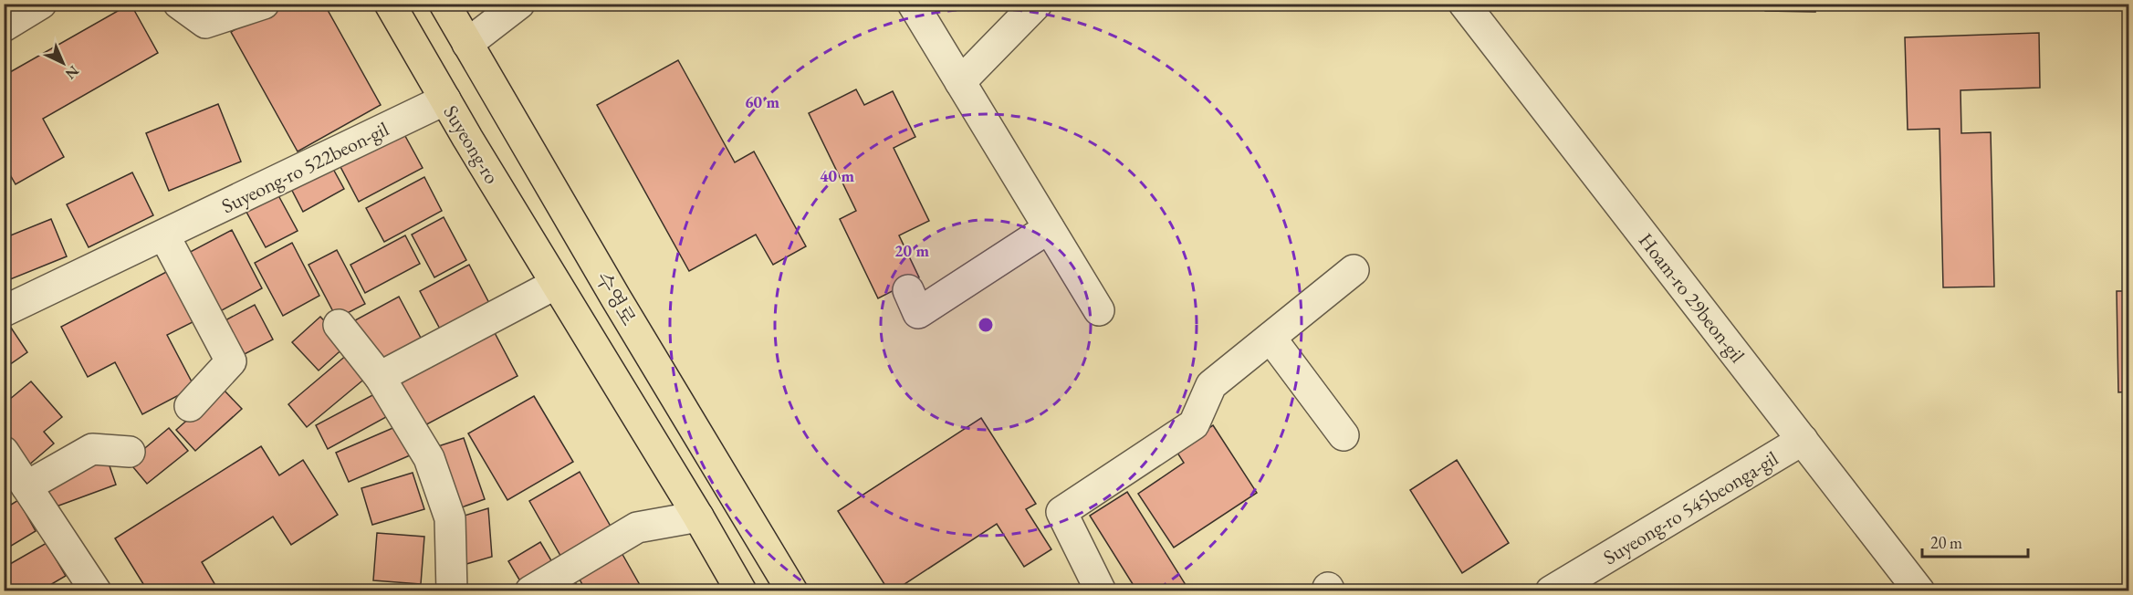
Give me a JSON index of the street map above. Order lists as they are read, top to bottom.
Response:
{
  "streets": {
    "main road": ["Suyeong-ro", "수영로"],
    "street": ["Suyeong-ro 522beon-gil", "Hoam-ro 29beon-gil", "Suyeong-ro 545beonga-gil"]
  },
  "crossings": [
    ["Suyeong-ro", "Suyeong-ro 522beon-gil"],
    ["Hoam-ro 29beon-gil", "Suyeong-ro 545beonga-gil"]
  ],
  "scale_bar": "20 m",
  "north": "bottom right",
  "rings": ["60 m", "40 m", "20 m"]
}
